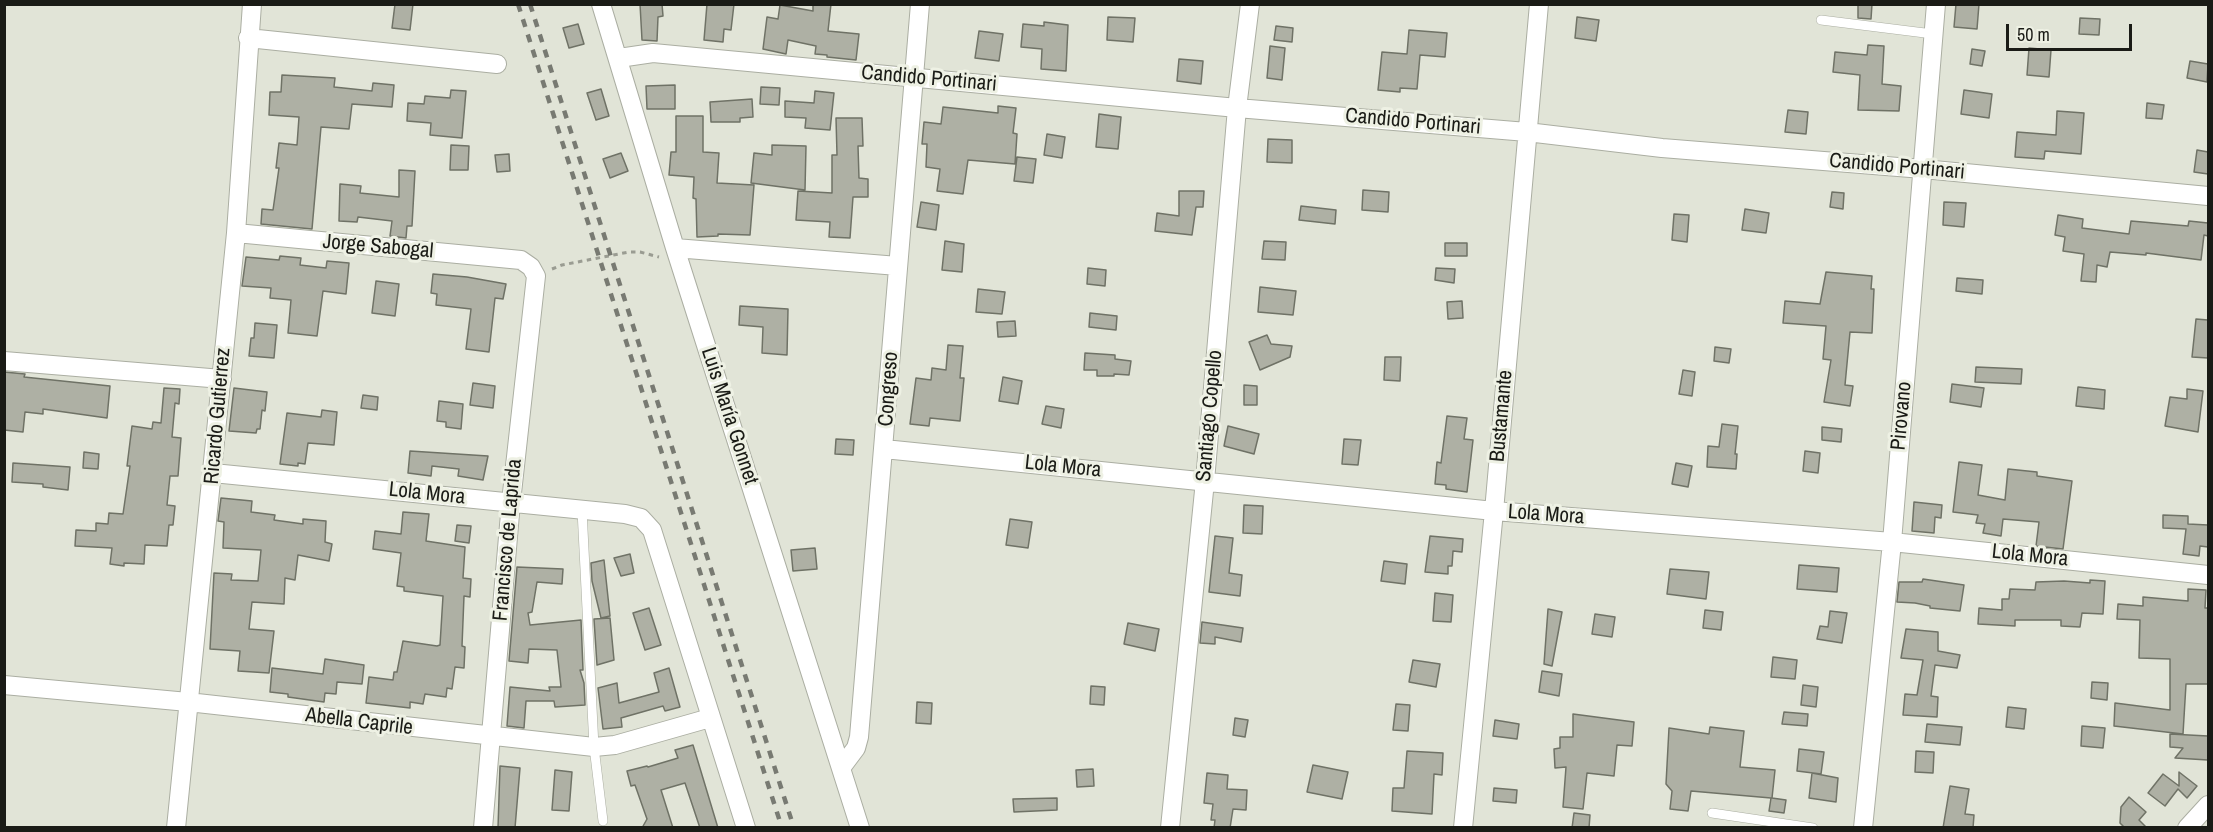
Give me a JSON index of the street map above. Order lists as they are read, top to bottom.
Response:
{
  "streets": {
    "street": [
      "Candido Portinari",
      "Jorge Sabogal",
      "Congreso",
      "Ricardo Gutierrez",
      "Luis María Gonnet",
      "Santiago Copello",
      "Bustamante",
      "Pirovano",
      "Lola Mora",
      "Francisco de Laprida",
      "Abella Caprile"
    ]
  },
  "crossings": [
    ["Candido Portinari", "Congreso"],
    ["Candido Portinari", "Luis María Gonnet"],
    ["Candido Portinari", "Santiago Copello"],
    ["Candido Portinari", "Bustamante"],
    ["Candido Portinari", "Pirovano"],
    ["Jorge Sabogal", "Ricardo Gutierrez"],
    ["Jorge Sabogal", "Francisco de Laprida"],
    ["Congreso", "Luis María Gonnet"],
    ["Congreso", "Lola Mora"],
    ["Ricardo Gutierrez", "Lola Mora"],
    ["Ricardo Gutierrez", "Abella Caprile"],
    ["Santiago Copello", "Lola Mora"],
    ["Bustamante", "Lola Mora"],
    ["Pirovano", "Lola Mora"],
    ["Lola Mora", "Francisco de Laprida"],
    ["Lola Mora", "Abella Caprile"],
    ["Francisco de Laprida", "Abella Caprile"]
  ],
  "scale_bar": "50 m"
}
